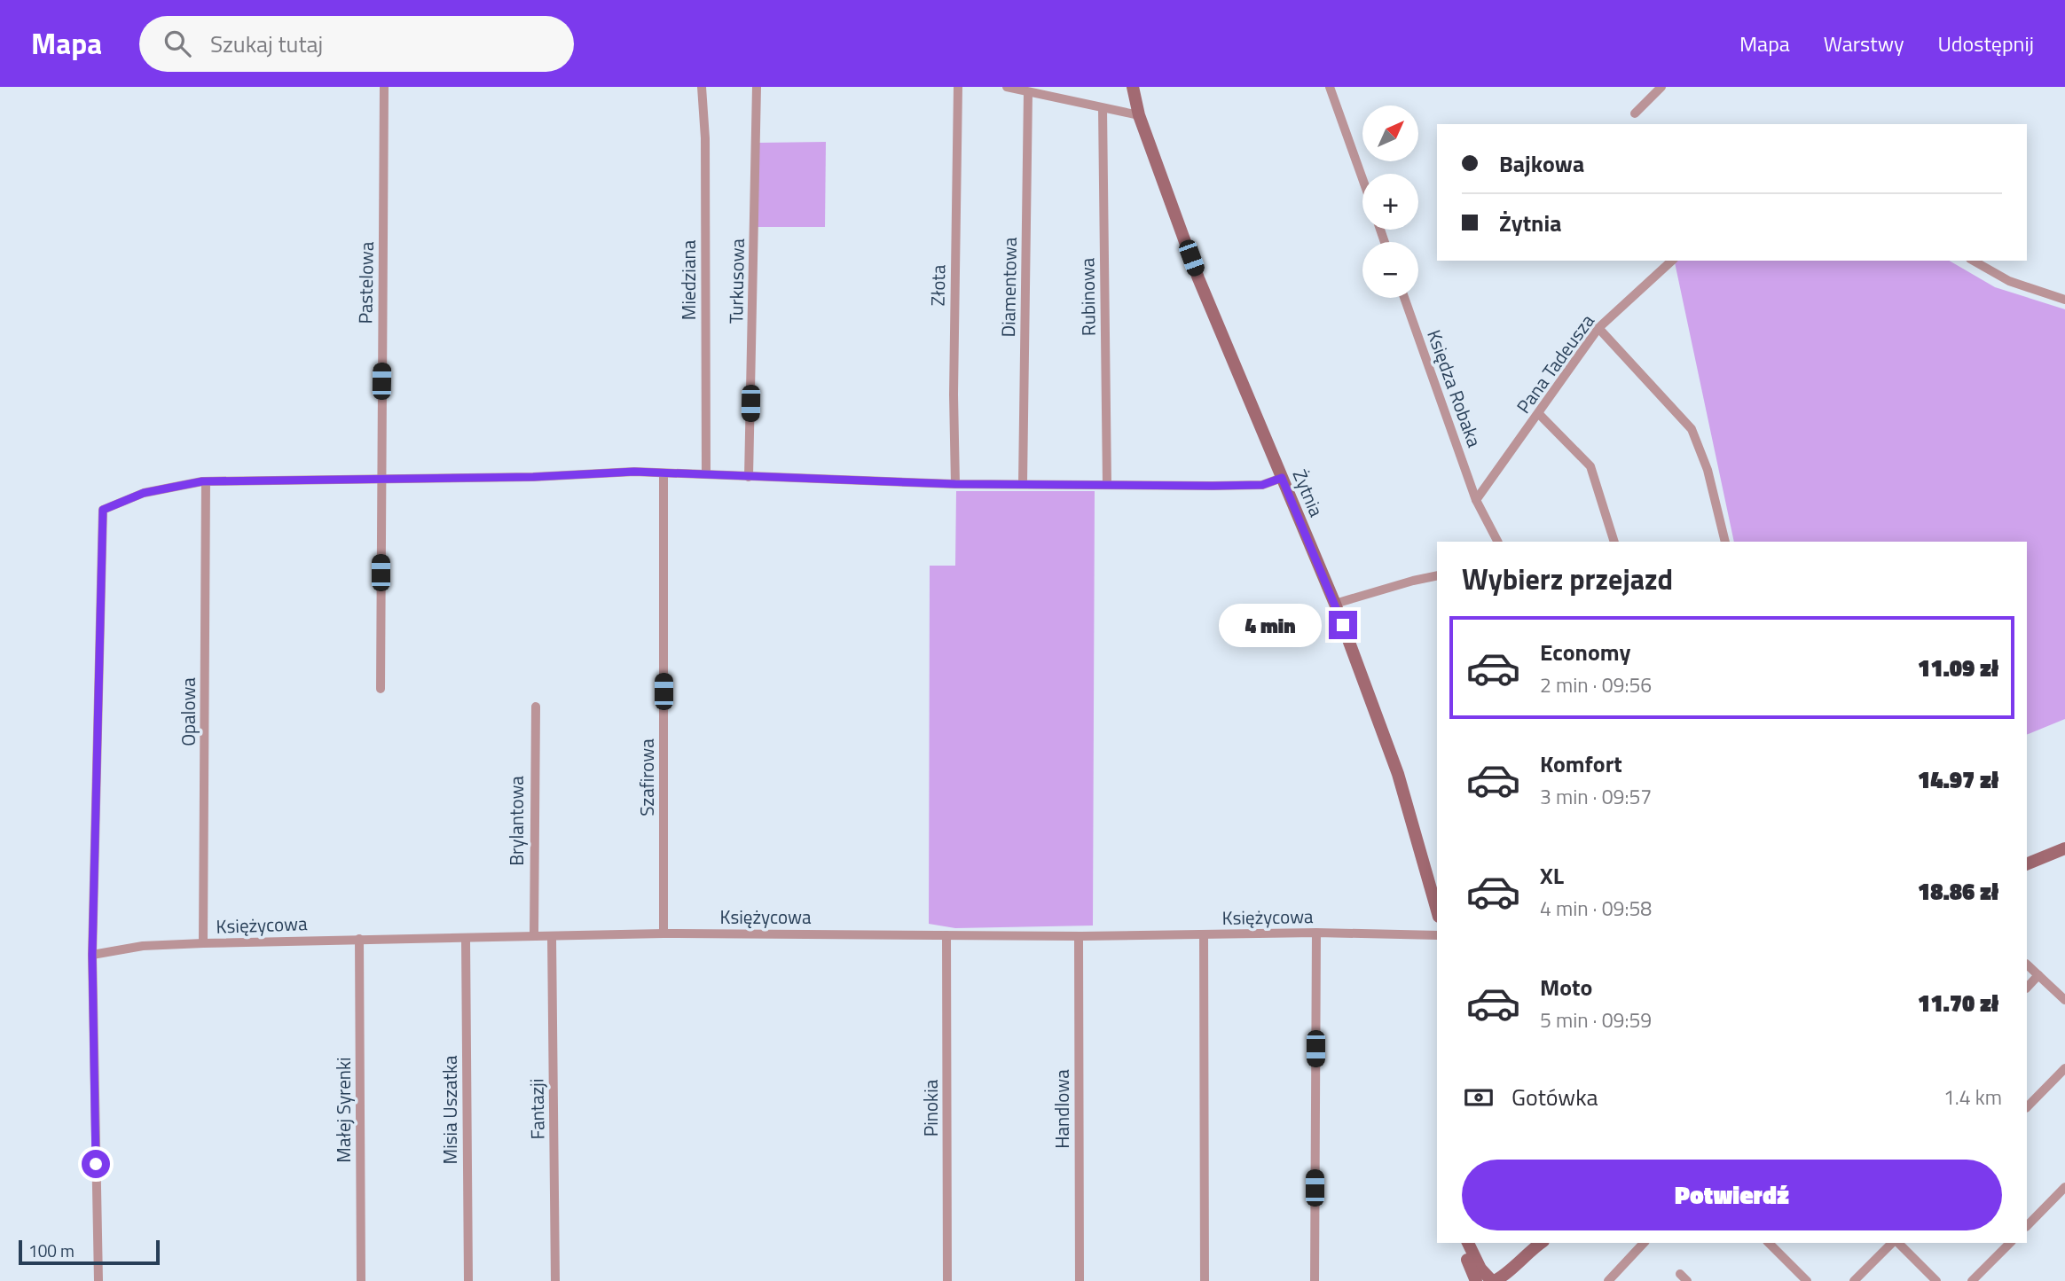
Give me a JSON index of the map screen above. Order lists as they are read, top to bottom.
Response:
{
  "streets": {
    "street": [
      "Miedziana",
      "Turkusowa",
      "Pastelowa",
      "Złota",
      "Diamentowa",
      "Rubinowa",
      "Pana Tadeusza",
      "Księdza Robaka",
      "Żytnia",
      "Opalowa",
      "Szafirowa",
      "Brylantowa",
      "Księżycowa",
      "Pinokia",
      "Fantazji",
      "Handlowa",
      "Małej Syrenki",
      "Misia Uszatka"
    ]
  },
  "crossings": [
    ["Pana Tadeusza", "Księdza Robaka"],
    ["Opalowa", "Księżycowa"],
    ["Szafirowa", "Księżycowa"],
    ["Brylantowa", "Księżycowa"],
    ["Księżycowa", "Pinokia"],
    ["Księżycowa", "Fantazji"],
    ["Księżycowa", "Handlowa"],
    ["Księżycowa", "Małej Syrenki"],
    ["Księżycowa", "Misia Uszatka"]
  ],
  "scale_bar": "100 m",
  "north": "top right",
  "page": {
    "header": "Mapa",
    "search": "Szukaj tutaj",
    "nav": ["Mapa", "Warstwy", "Udostępnij"],
    "map_buttons": ["+", "−"],
    "banner": ["Bajkowa", "Żytnia"],
    "heading": "Wybierz przejazd",
    "bubble": "4 min",
    "list": [
      {
        "name": "Economy",
        "note": "2 min · 09:56",
        "value": "11.09 zł"
      },
      {
        "name": "Komfort",
        "note": "3 min · 09:57",
        "value": "14.97 zł"
      },
      {
        "name": "XL",
        "note": "4 min · 09:58",
        "value": "18.86 zł"
      },
      {
        "name": "Moto",
        "note": "5 min · 09:59",
        "value": "11.70 zł"
      }
    ],
    "pay": ["Gotówka", "1.4 km"],
    "buttons": "Potwierdź",
    "scale": "100 m"
  }
}
